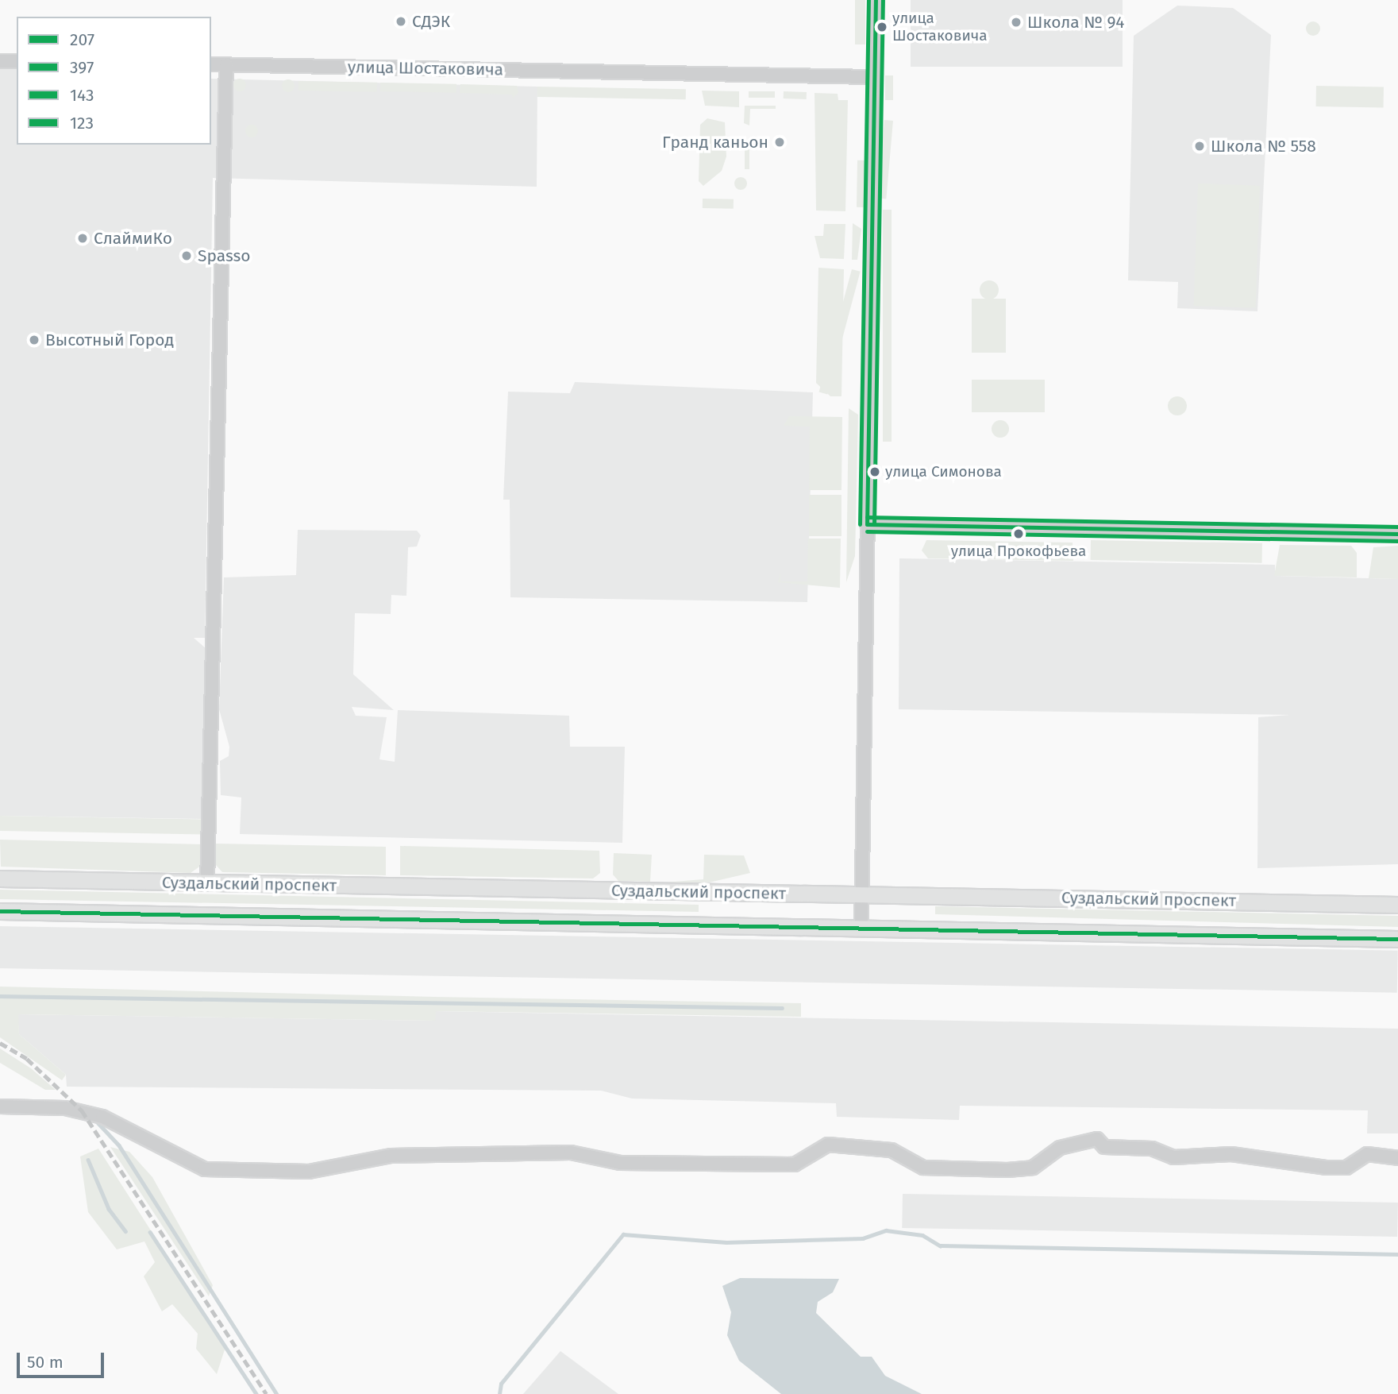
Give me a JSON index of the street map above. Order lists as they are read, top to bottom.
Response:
{
  "streets": {
    "main road": ["Суздальский проспект"],
    "street": ["улица Шостаковича"]
  },
  "places": [
    "СДЭК",
    "Школа № 94",
    "улица Шостаковича",
    "Гранд каньон",
    "Школа № 558",
    "СлаймиКо",
    "Spasso",
    "Высотный Город",
    "улица Симонова",
    "улица Прокофьева"
  ],
  "lines": [
    "transit line 397",
    "transit line 143",
    "transit line 123",
    "transit line 207"
  ],
  "legend": [
    "207",
    "397",
    "143",
    "123"
  ],
  "scale_bar": "50 m"
}
